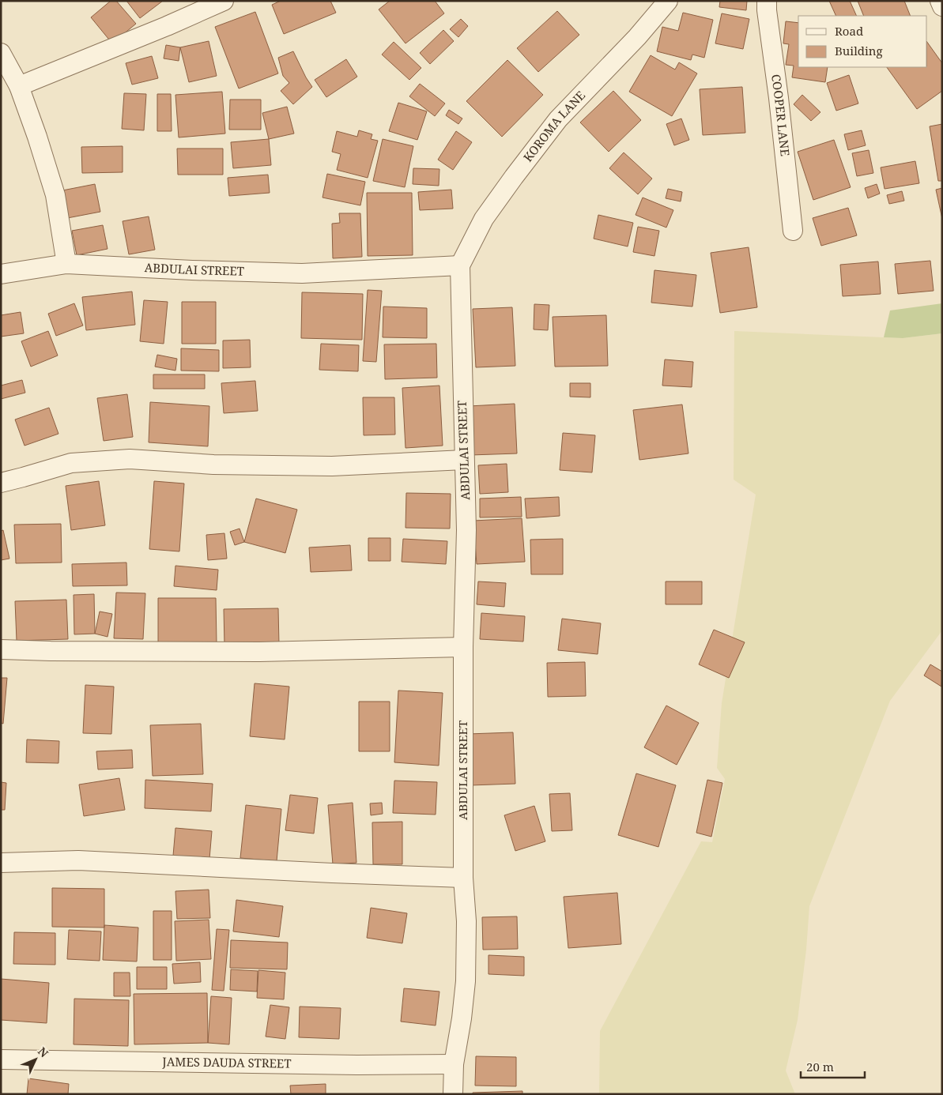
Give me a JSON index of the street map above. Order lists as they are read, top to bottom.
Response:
{
  "streets": {
    "street": [
      "COOPER LANE",
      "KOROMA LANE",
      "ABDULAI STREET",
      "JAMES DAUDA STREET"
    ]
  },
  "crossings": [
    ["KOROMA LANE", "ABDULAI STREET"],
    ["ABDULAI STREET", "JAMES DAUDA STREET"]
  ],
  "legend": ["Road", "Building"],
  "scale_bar": "20 m",
  "north": "top right"
}
